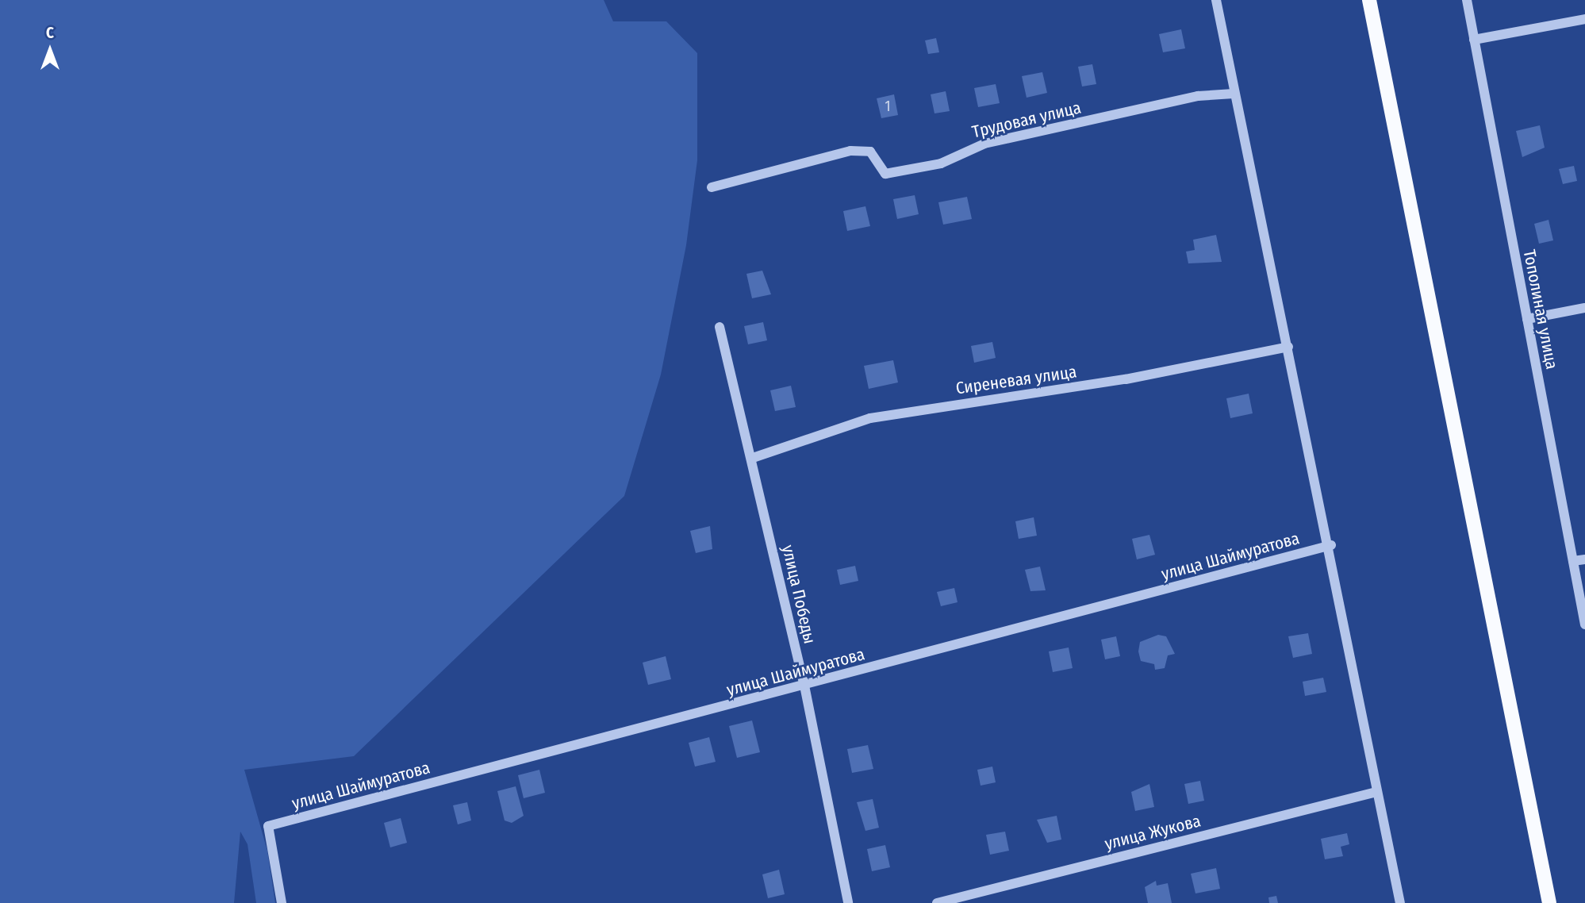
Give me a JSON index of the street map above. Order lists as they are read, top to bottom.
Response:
{
  "streets": {
    "street": [
      "Трудовая улица",
      "Тополиная улица",
      "Сиреневая улица",
      "улица Шаймуратова",
      "улица Победы",
      "улица Жукова"
    ]
  },
  "crossings": [
    ["Сиреневая улица", "улица Победы"],
    ["улица Шаймуратова", "улица Победы"]
  ],
  "house_numbers": ["1"],
  "north": "top"
}
